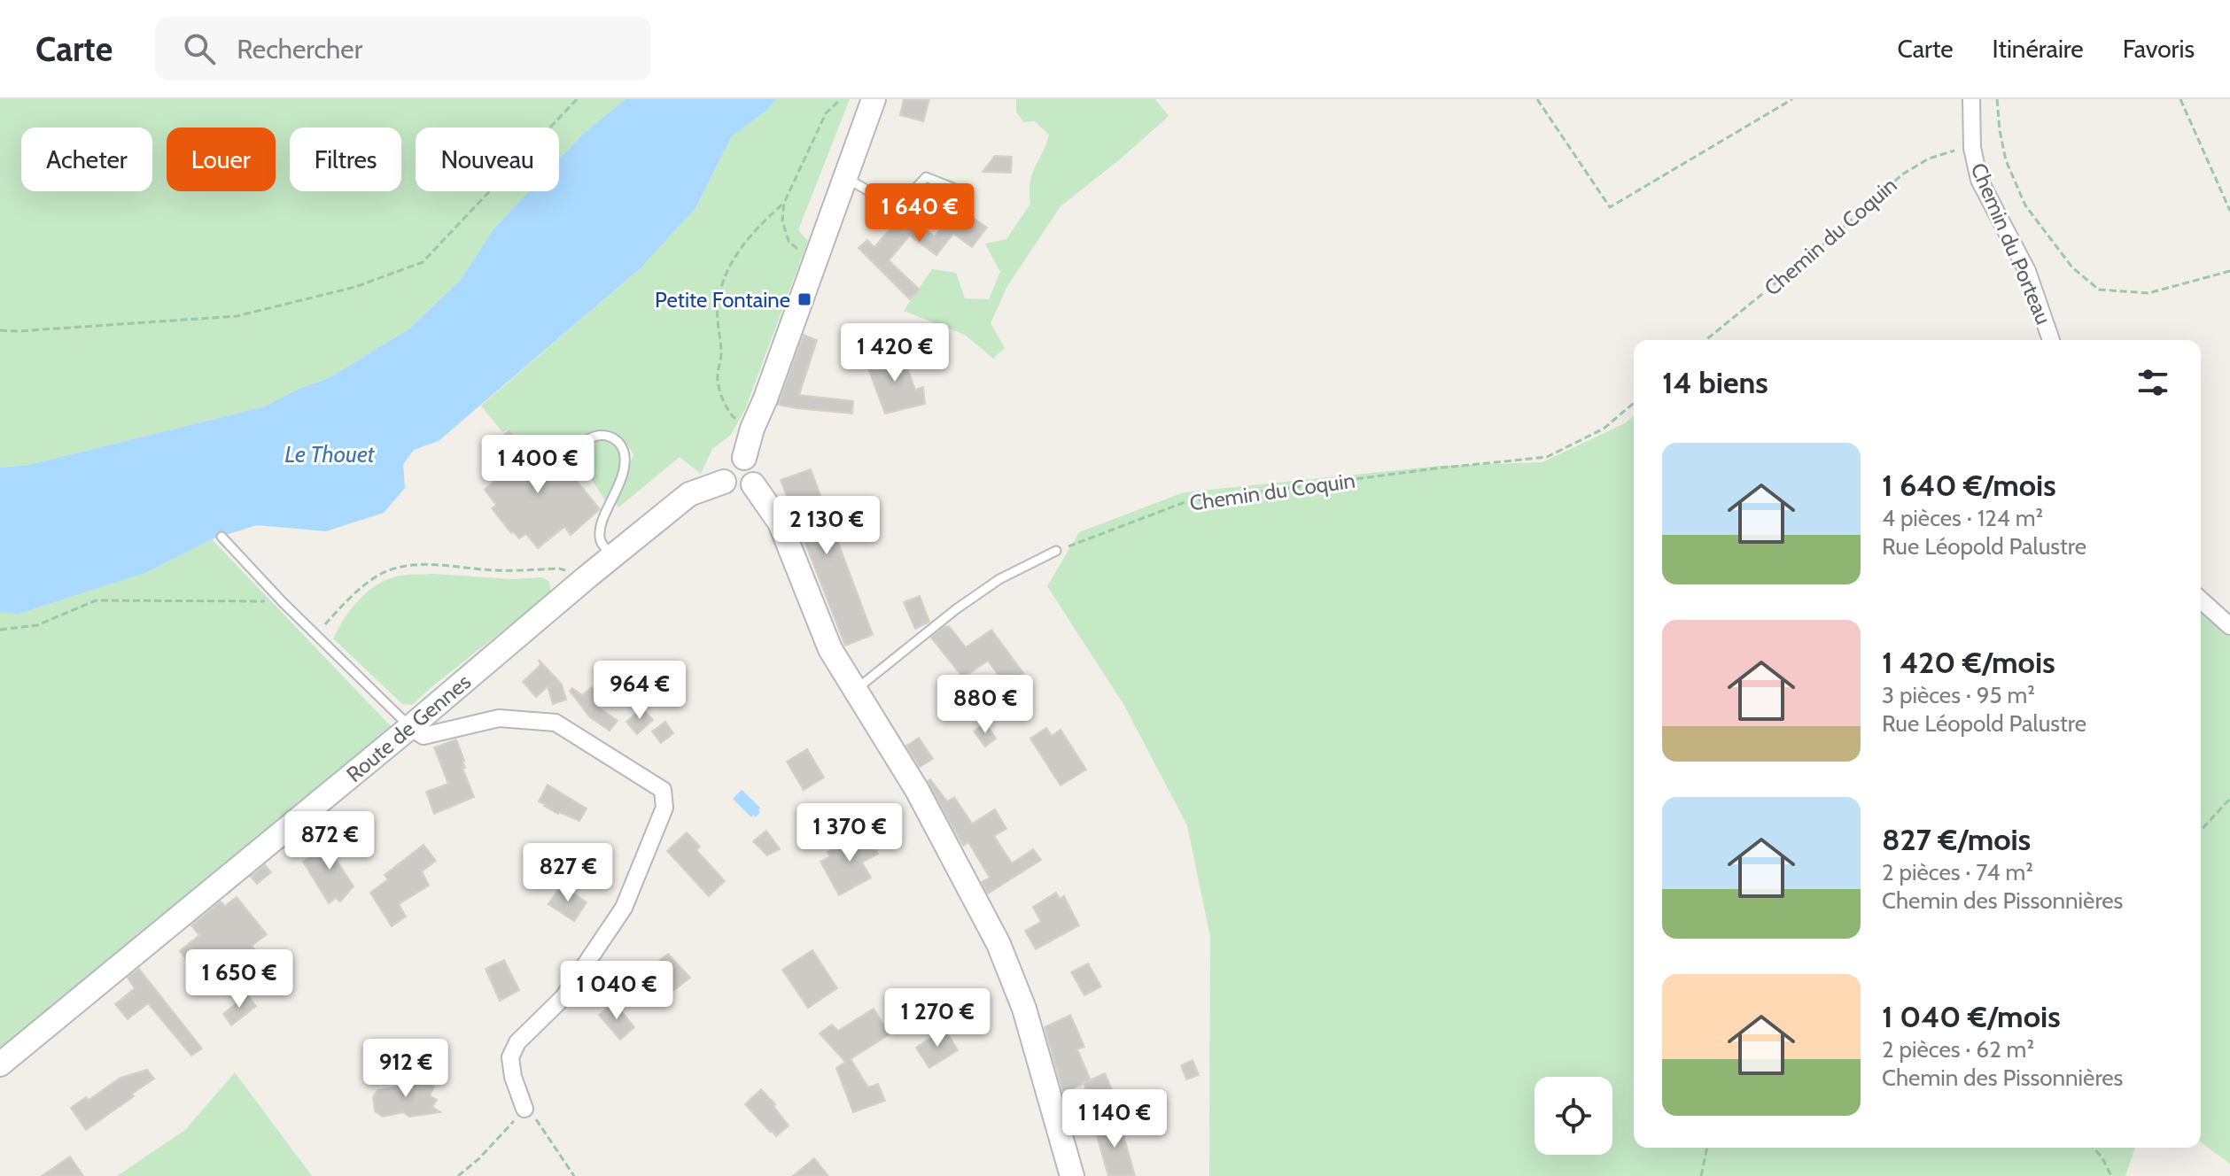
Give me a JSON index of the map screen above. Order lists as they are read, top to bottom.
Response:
{
  "streets": {
    "main road": ["Route de Gennes"],
    "street": ["Chemin du Porteau"],
    "path": ["Chemin du Coquin"]
  },
  "crossings": [
    ["Chemin du Coquin", "Chemin du Porteau"]
  ],
  "water": ["Le Thouet"],
  "places": {
    "transit": ["Petite Fontaine"]
  },
  "page": {
    "header": "Carte",
    "search": "Rechercher",
    "nav": ["Carte", "Itinéraire", "Favoris"],
    "chip": [
      "Acheter",
      "Louer",
      "Filtres",
      "Nouveau"
    ],
    "price": [
      "1 640 €",
      "1 420 €",
      "1 400 €",
      "2 130 €",
      "964 €",
      "880 €",
      "1 370 €",
      "872 €",
      "827 €",
      "1 650 €",
      "1 040 €",
      "1 270 €",
      "912 €",
      "1 140 €"
    ],
    "heading": "14 biens",
    "list": [
      {
        "name": "1 640 €/mois",
        "note": "4 pièces · 124 m² · Rue Léopold Palustre"
      },
      {
        "name": "1 420 €/mois",
        "note": "3 pièces · 95 m² · Rue Léopold Palustre"
      },
      {
        "name": "827 €/mois",
        "note": "2 pièces · 74 m² · Chemin des Pissonnières"
      },
      {
        "name": "1 040 €/mois",
        "note": "2 pièces · 62 m² · Chemin des Pissonnières"
      }
    ]
  }
}
